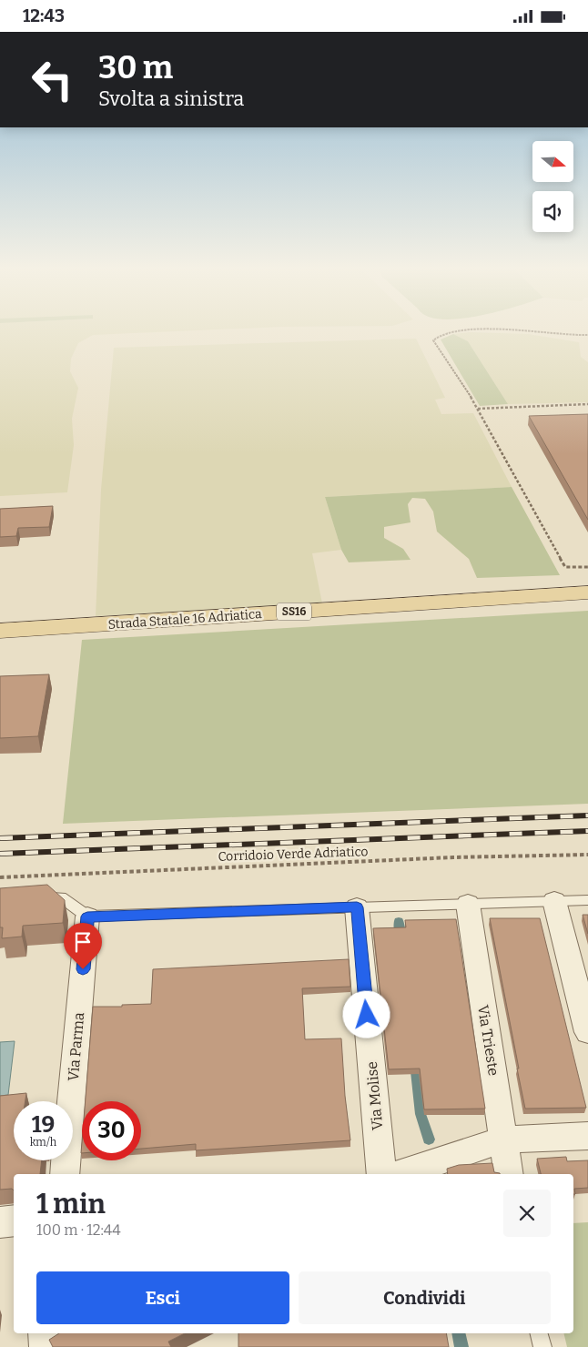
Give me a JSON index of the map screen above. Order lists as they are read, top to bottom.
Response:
{
  "streets": {
    "main road": ["SS16", "Strada Statale 16 Adriatica"],
    "street": ["Via Trieste", "Via Parma", "Via Molise"],
    "path": ["Corridoio Verde Adriatico"]
  },
  "north": "right",
  "page": {
    "status": "12:43",
    "turn": ["30 m", "Svolta a sinistra"],
    "speed": "19 km/h",
    "limit": "30",
    "heading": ["1 min", "100 m · 12:44"],
    "buttons": ["Esci", "Condividi"]
  }
}
